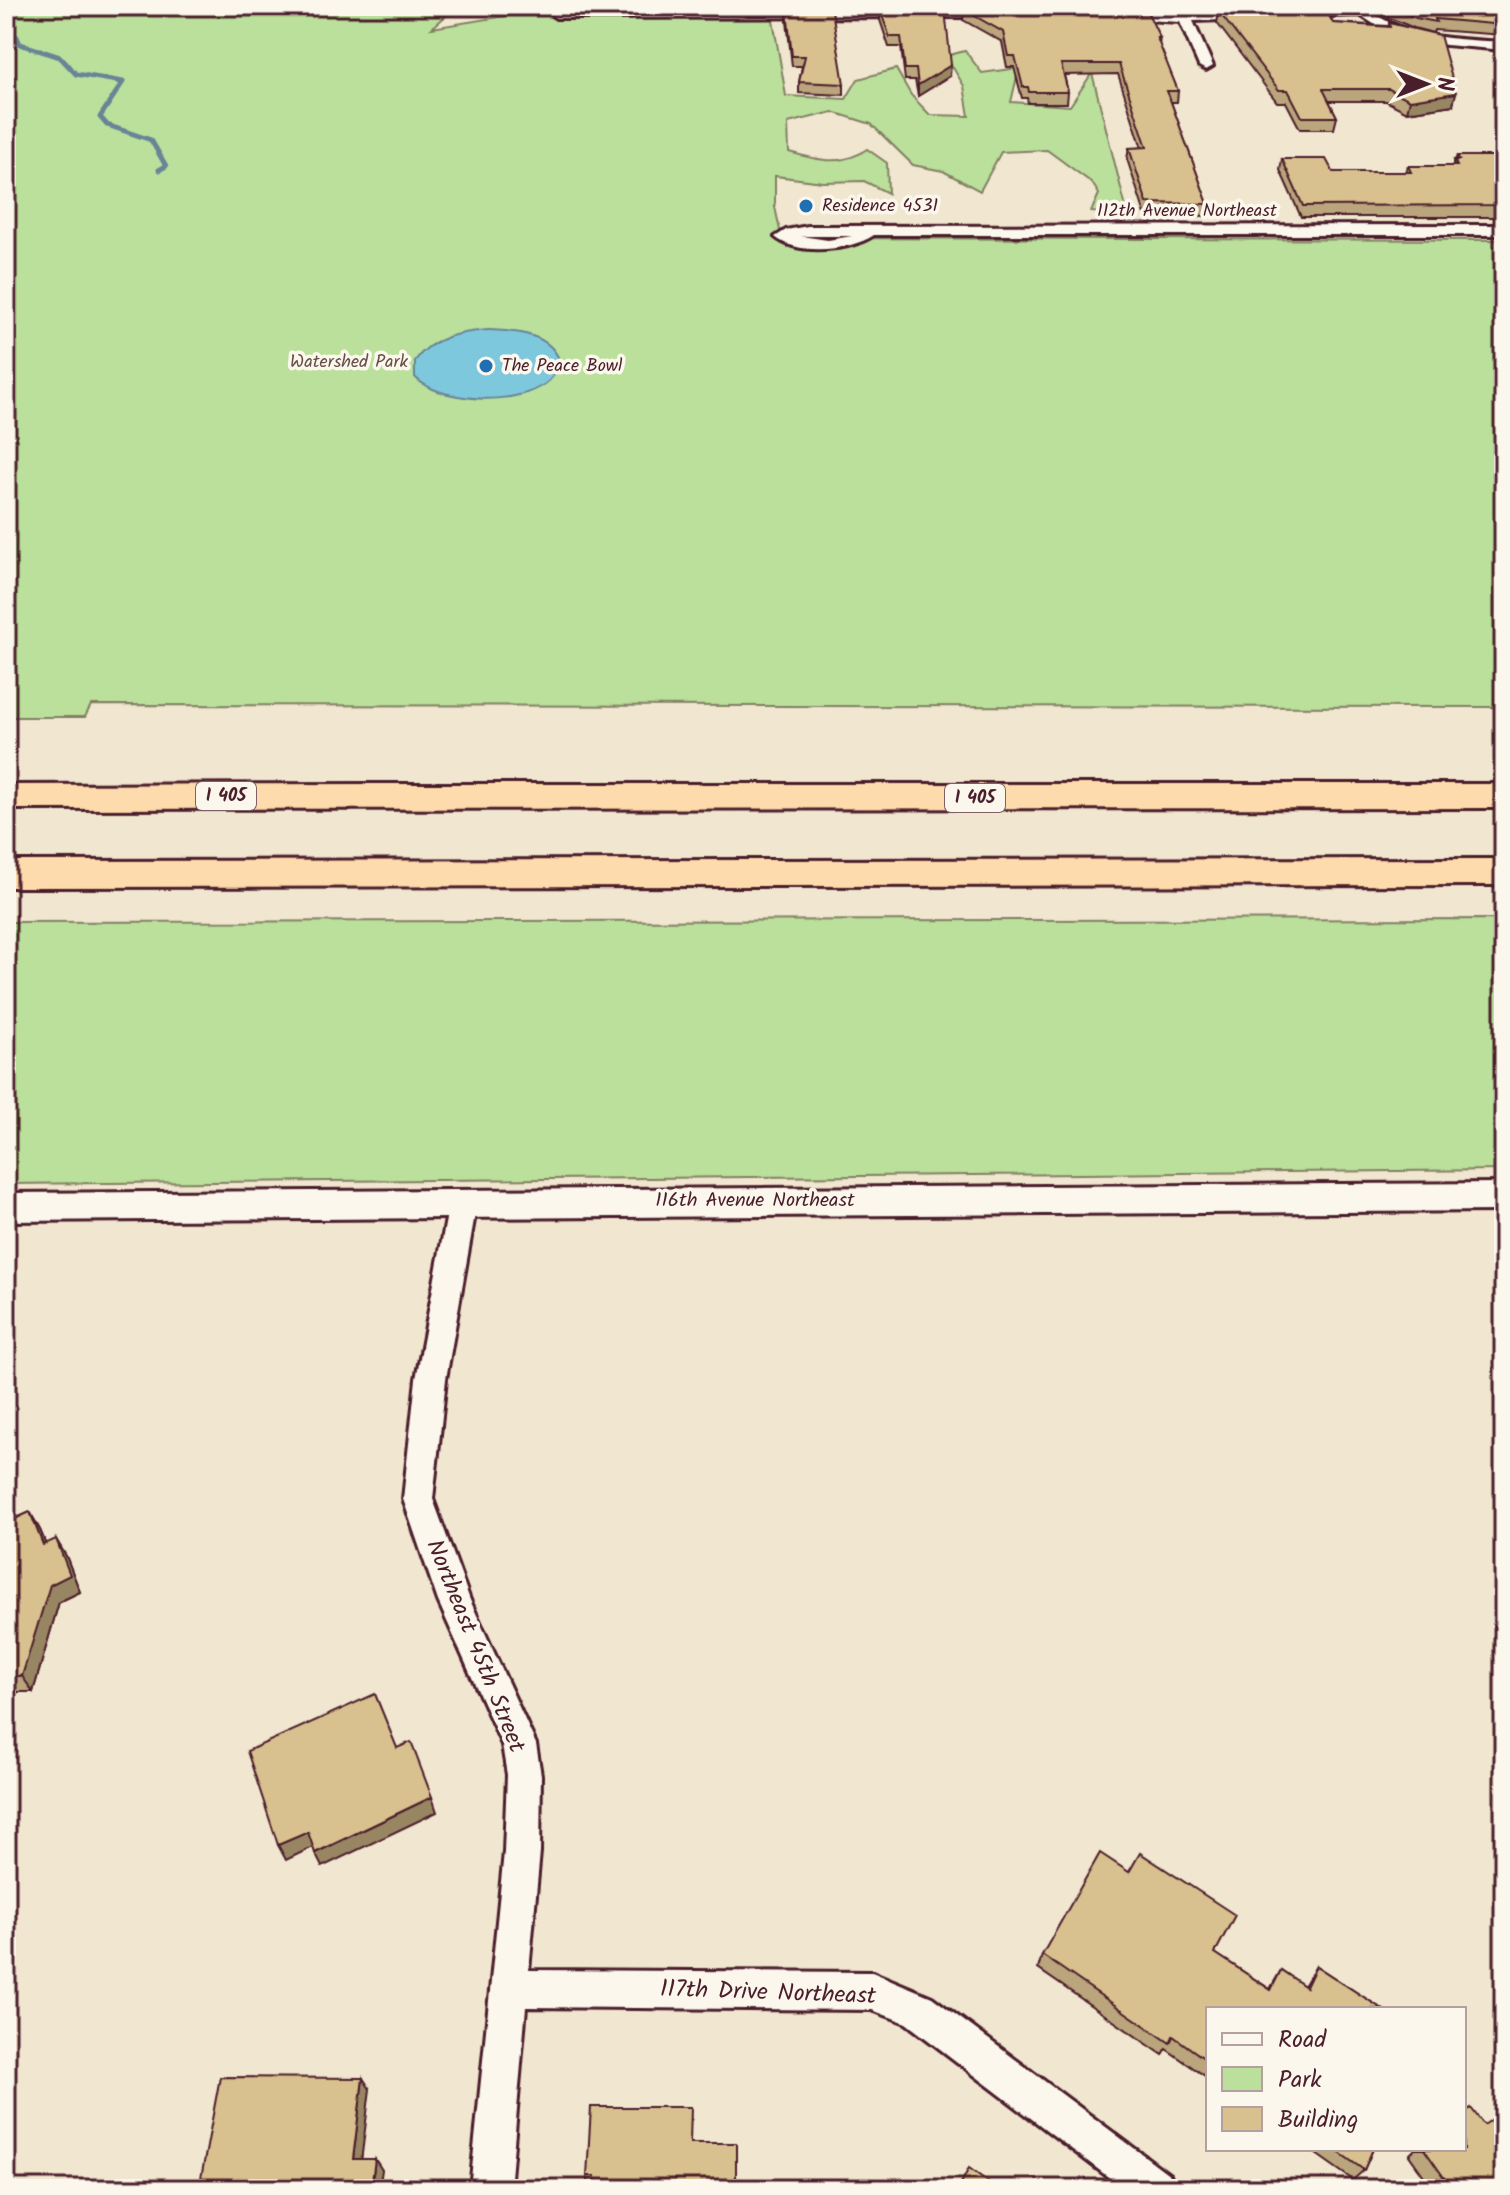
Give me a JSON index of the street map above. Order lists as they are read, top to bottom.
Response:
{
  "streets": {
    "highway": ["I 405"],
    "street": [
      "112th Avenue Northeast",
      "116th Avenue Northeast",
      "Northeast 45th Street",
      "117th Drive Northeast"
    ]
  },
  "crossings": [
    ["116th Avenue Northeast", "Northeast 45th Street"],
    ["Northeast 45th Street", "117th Drive Northeast"]
  ],
  "parks": ["Watershed Park"],
  "places": ["Residence 4531", "The Peace Bowl"],
  "legend": ["Road", "Park", "Building"],
  "north": "right"
}
